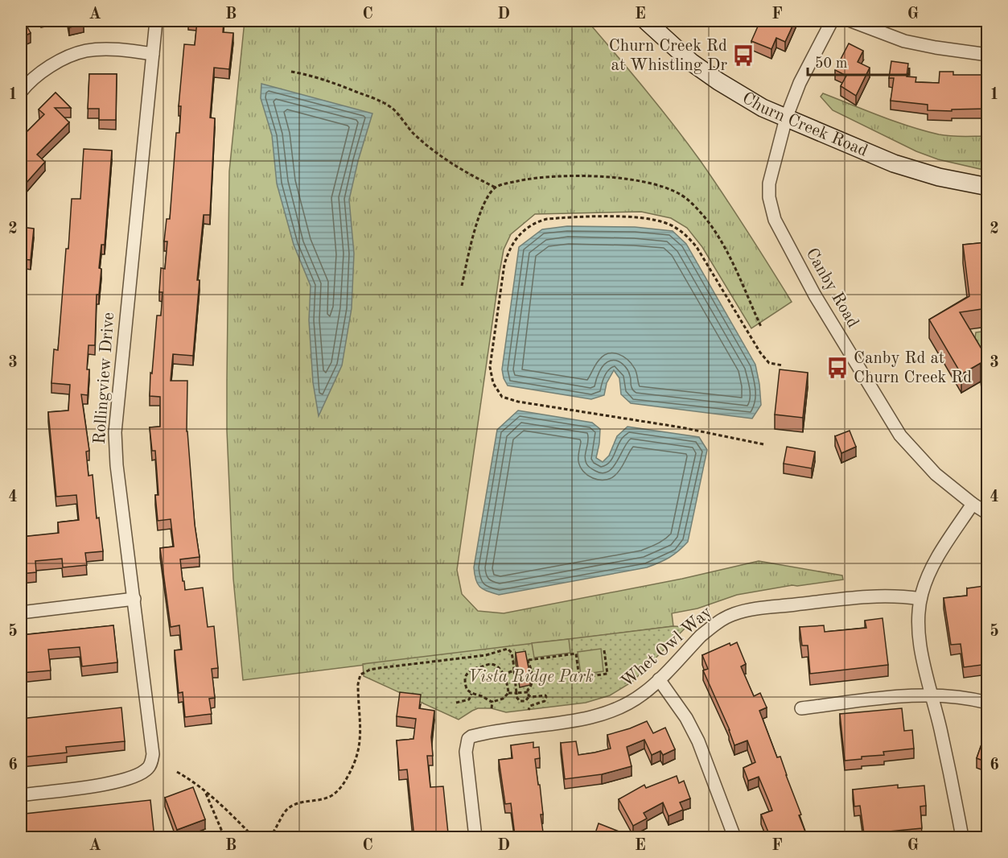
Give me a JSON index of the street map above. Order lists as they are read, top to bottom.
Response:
{
  "streets": {
    "main road": ["Churn Creek Road"],
    "street": ["Canby Road", "Rollingview Drive", "Whet Owl Way"]
  },
  "crossings": [
    ["Churn Creek Road", "Canby Road"]
  ],
  "parks": ["Vista Ridge Park"],
  "places": {
    "bus stop": ["Churn Creek Rd at Whistling Dr", "Canby Rd at Churn Creek Rd"]
  },
  "scale_bar": "50 m",
  "grid": {
    "columns": [
      "A",
      "B",
      "C",
      "D",
      "E",
      "F",
      "G"
    ],
    "rows": [
      "1",
      "2",
      "3",
      "4",
      "5",
      "6"
    ]
  }
}
